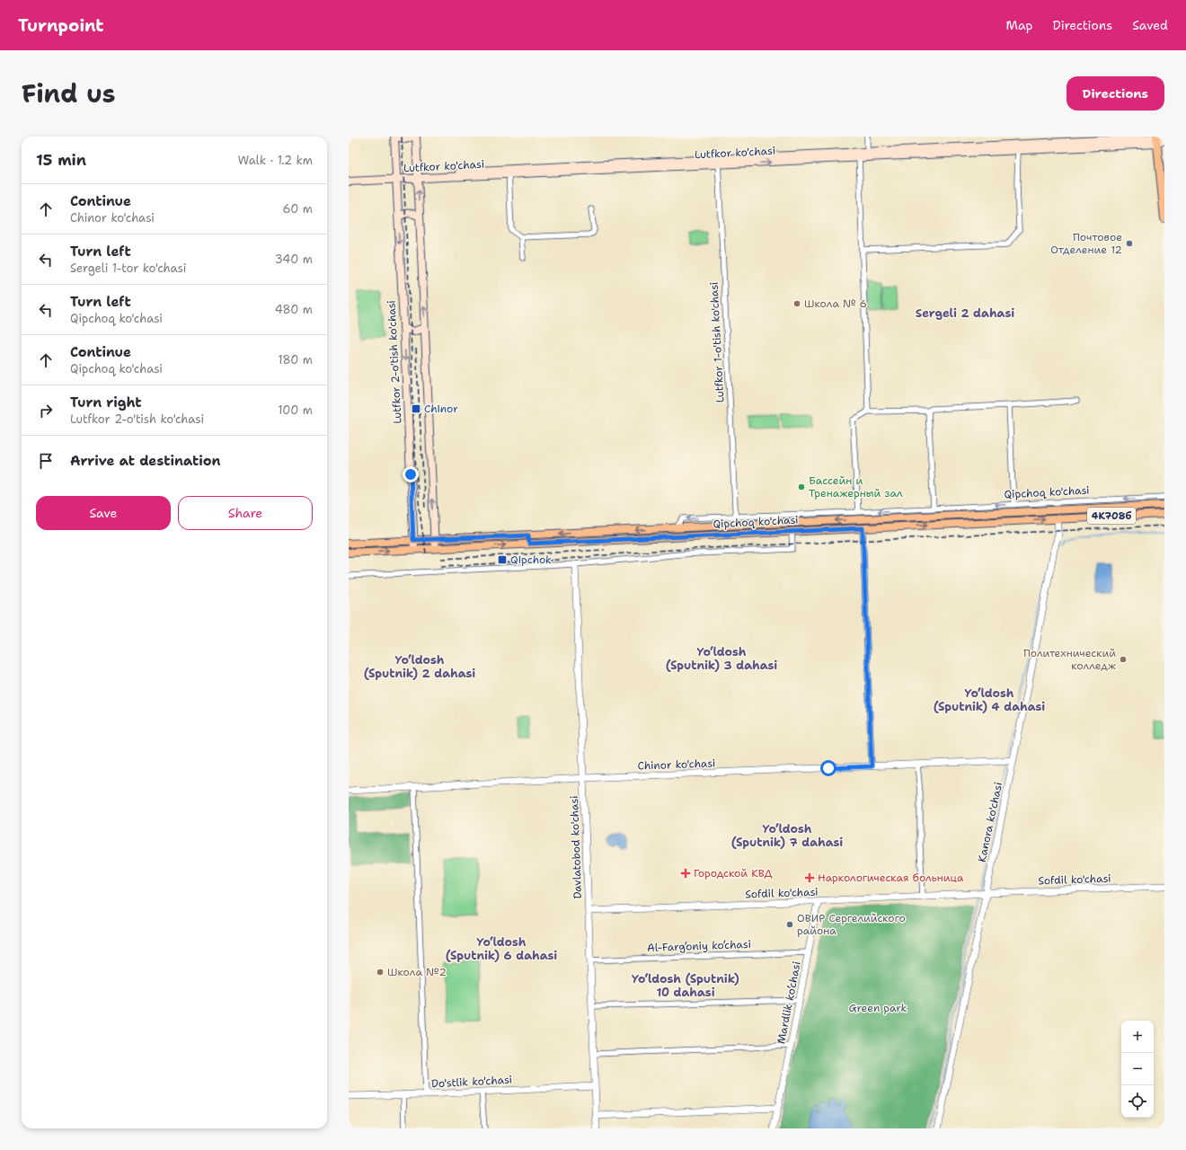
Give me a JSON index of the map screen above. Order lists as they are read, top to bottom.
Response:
{
  "streets": {
    "main road": [
      "Lutfkor ko'chasi",
      "Lutfkor 2-o'tish ko'chasi",
      "Qipchoq ko'chasi",
      "4К708б"
    ],
    "street": [
      "Lutfkor 1-o'tish ko'chasi",
      "Chinor ko'chasi",
      "Kanora ko'chasi",
      "Davlatobod ko'chasi",
      "Sofdil ko'chasi",
      "Al-Farg‘oniy ko‘chasi",
      "Mardlik ko‘chasi",
      "Do'stlik ko'chasi"
    ]
  },
  "crossings": [
    ["Lutfkor ko'chasi", "Lutfkor 1-o'tish ko'chasi"],
    ["Lutfkor ko'chasi", "Lutfkor 2-o'tish ko'chasi"],
    ["Lutfkor 1-o'tish ko'chasi", "Qipchoq ko'chasi"],
    ["Lutfkor 2-o'tish ko'chasi", "Qipchoq ko'chasi"],
    ["Qipchoq ko'chasi", "Kanora ko'chasi"],
    ["Chinor ko'chasi", "Kanora ko'chasi"],
    ["Chinor ko'chasi", "Davlatobod ko'chasi"],
    ["Kanora ko'chasi", "Sofdil ko'chasi"],
    ["Davlatobod ko'chasi", "Sofdil ko'chasi"],
    ["Davlatobod ko'chasi", "Al-Farg‘oniy ko‘chasi"],
    ["Davlatobod ko'chasi", "Do'stlik ko'chasi"],
    ["Sofdil ko'chasi", "Mardlik ko‘chasi"],
    ["Al-Farg‘oniy ko‘chasi", "Mardlik ko‘chasi"]
  ],
  "districts": [
    "Sergeli 2 dahasi",
    "Yo‘ldosh (Sputnik) 3 dahasi",
    "Yo‘ldosh (Sputnik) 2 dahasi",
    "Yo‘ldosh (Sputnik) 4 dahasi",
    "Yo‘ldosh (Sputnik) 7 dahasi",
    "Yo‘ldosh (Sputnik) 6 dahasi",
    "Yo‘ldosh (Sputnik) 10 dahasi"
  ],
  "parks": ["Green park"],
  "places": {
    "other": [
      "Почтовое Отделение 12",
      "Школа № 6",
      "Бассейн и Тренажерный зал",
      "Политехнический колледж",
      "ОВИР Сергелийского района",
      "Школа №2"
    ],
    "transit": ["Chinor", "Qipchok"],
    "health": ["Городской КВД", "Наркологическая больница"]
  },
  "page": {
    "header": "Turnpoint",
    "nav": ["Map", "Directions", "Saved"],
    "title": "Find us",
    "buttons": [
      "Directions",
      ["Save", "Share"]
    ],
    "heading": ["15 min", "Walk · 1.2 km"],
    "list": [
      ["Continue", "Chinor ko'chasi", "60 m"],
      ["Turn left", "Sergeli 1-tor ko'chasi", "340 m"],
      ["Turn left", "Qipchoq ko'chasi", "480 m"],
      ["Continue", "Qipchoq ko'chasi", "180 m"],
      ["Turn right", "Lutfkor 2-o'tish ko'chasi", "100 m"],
      "Arrive at destination"
    ],
    "map_buttons": ["+", "−"]
  }
}
